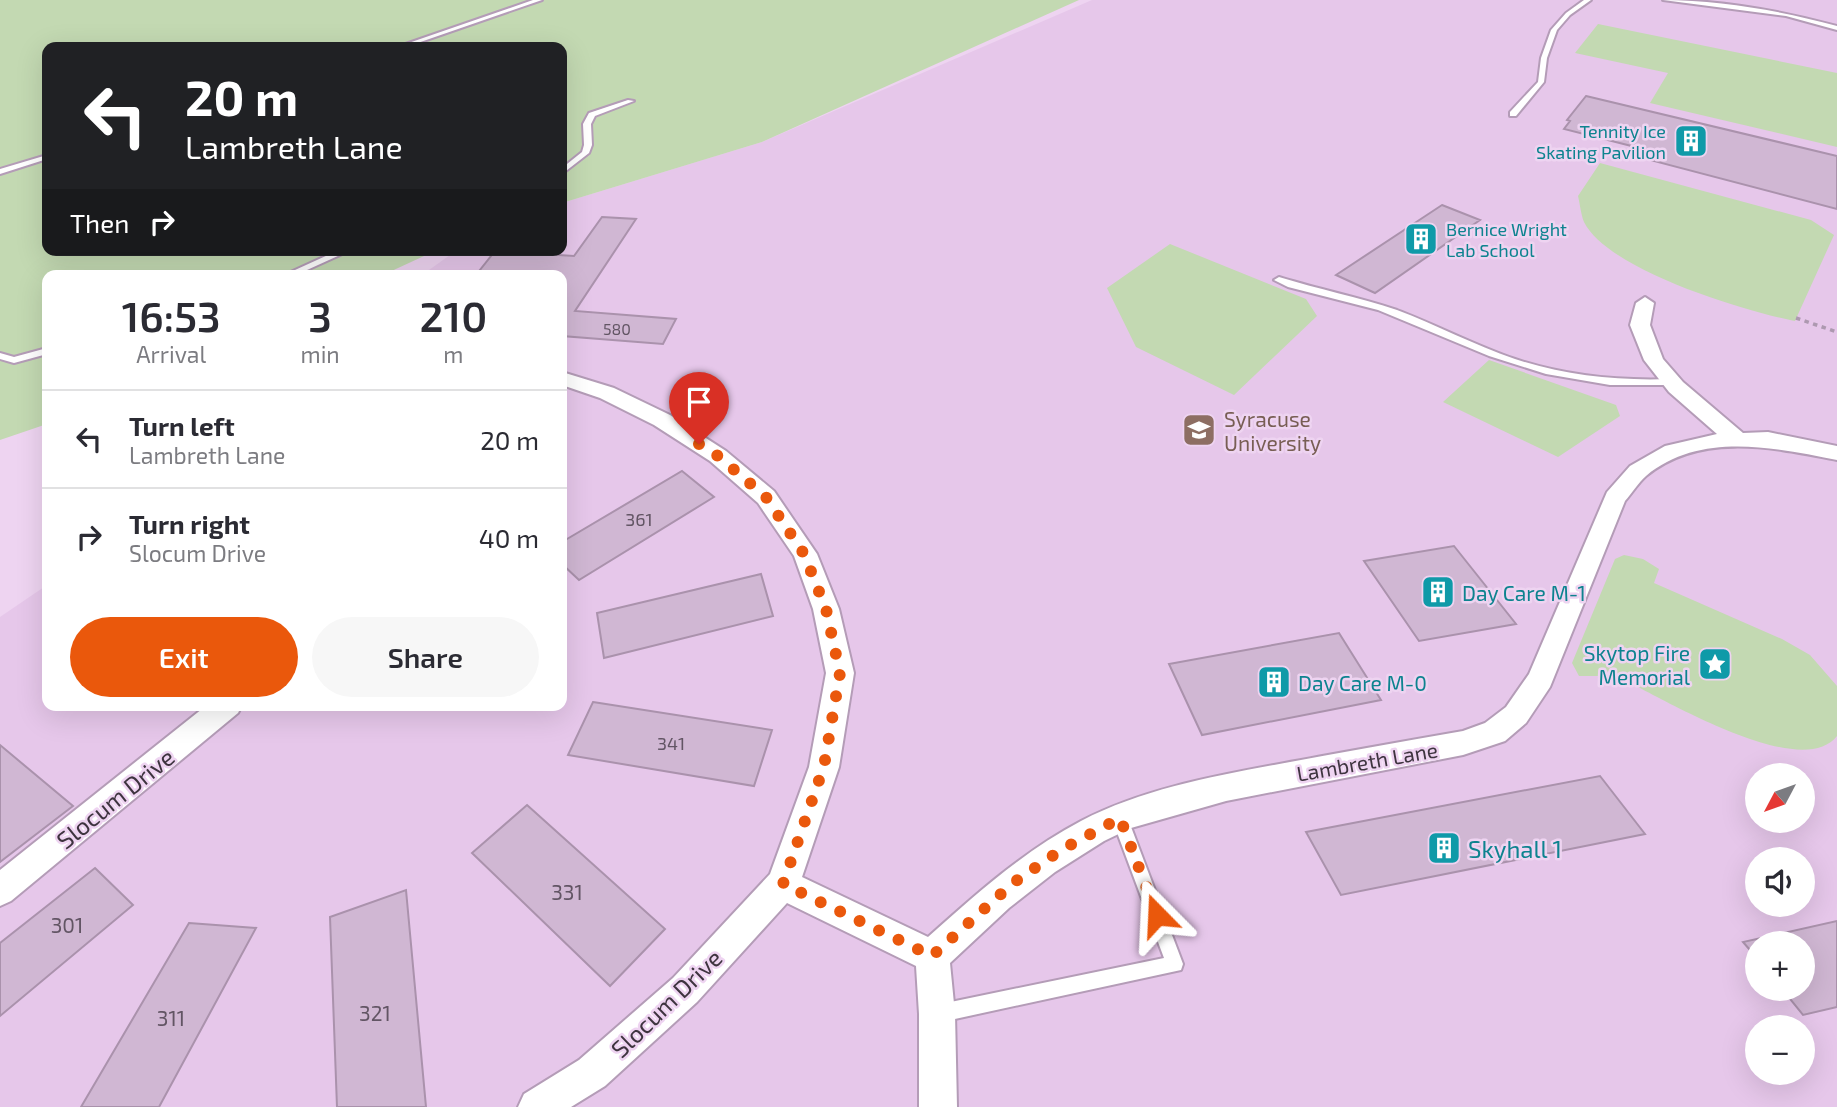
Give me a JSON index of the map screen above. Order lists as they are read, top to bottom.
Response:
{
  "streets": {
    "street": ["Lambreth Lane", "Slocum Drive"]
  },
  "places": {
    "building": [
      "Tennity Ice Skating Pavilion",
      "Bernice Wright Lab School",
      "Day Care M-1",
      "Day Care M-0",
      "Skyhall 1"
    ],
    "school or university": ["Syracuse University"],
    "place": ["Skytop Fire Memorial"]
  },
  "house_numbers": [
    "580",
    "361",
    "341",
    "331",
    "301",
    "321",
    "311"
  ],
  "north": "bottom left",
  "page": {
    "turn": ["20 m", "Lambreth Lane"],
    "then": "Then",
    "eta": [
      "16:53",
      "Arrival",
      "3",
      "min",
      "210",
      "m"
    ],
    "list": [
      {
        "name": "Turn left",
        "note": "Lambreth Lane",
        "value": "20 m"
      },
      {
        "name": "Turn right",
        "note": "Slocum Drive",
        "value": "40 m"
      }
    ],
    "buttons": ["Exit", "Share"],
    "map_buttons": ["+", "−"]
  }
}
